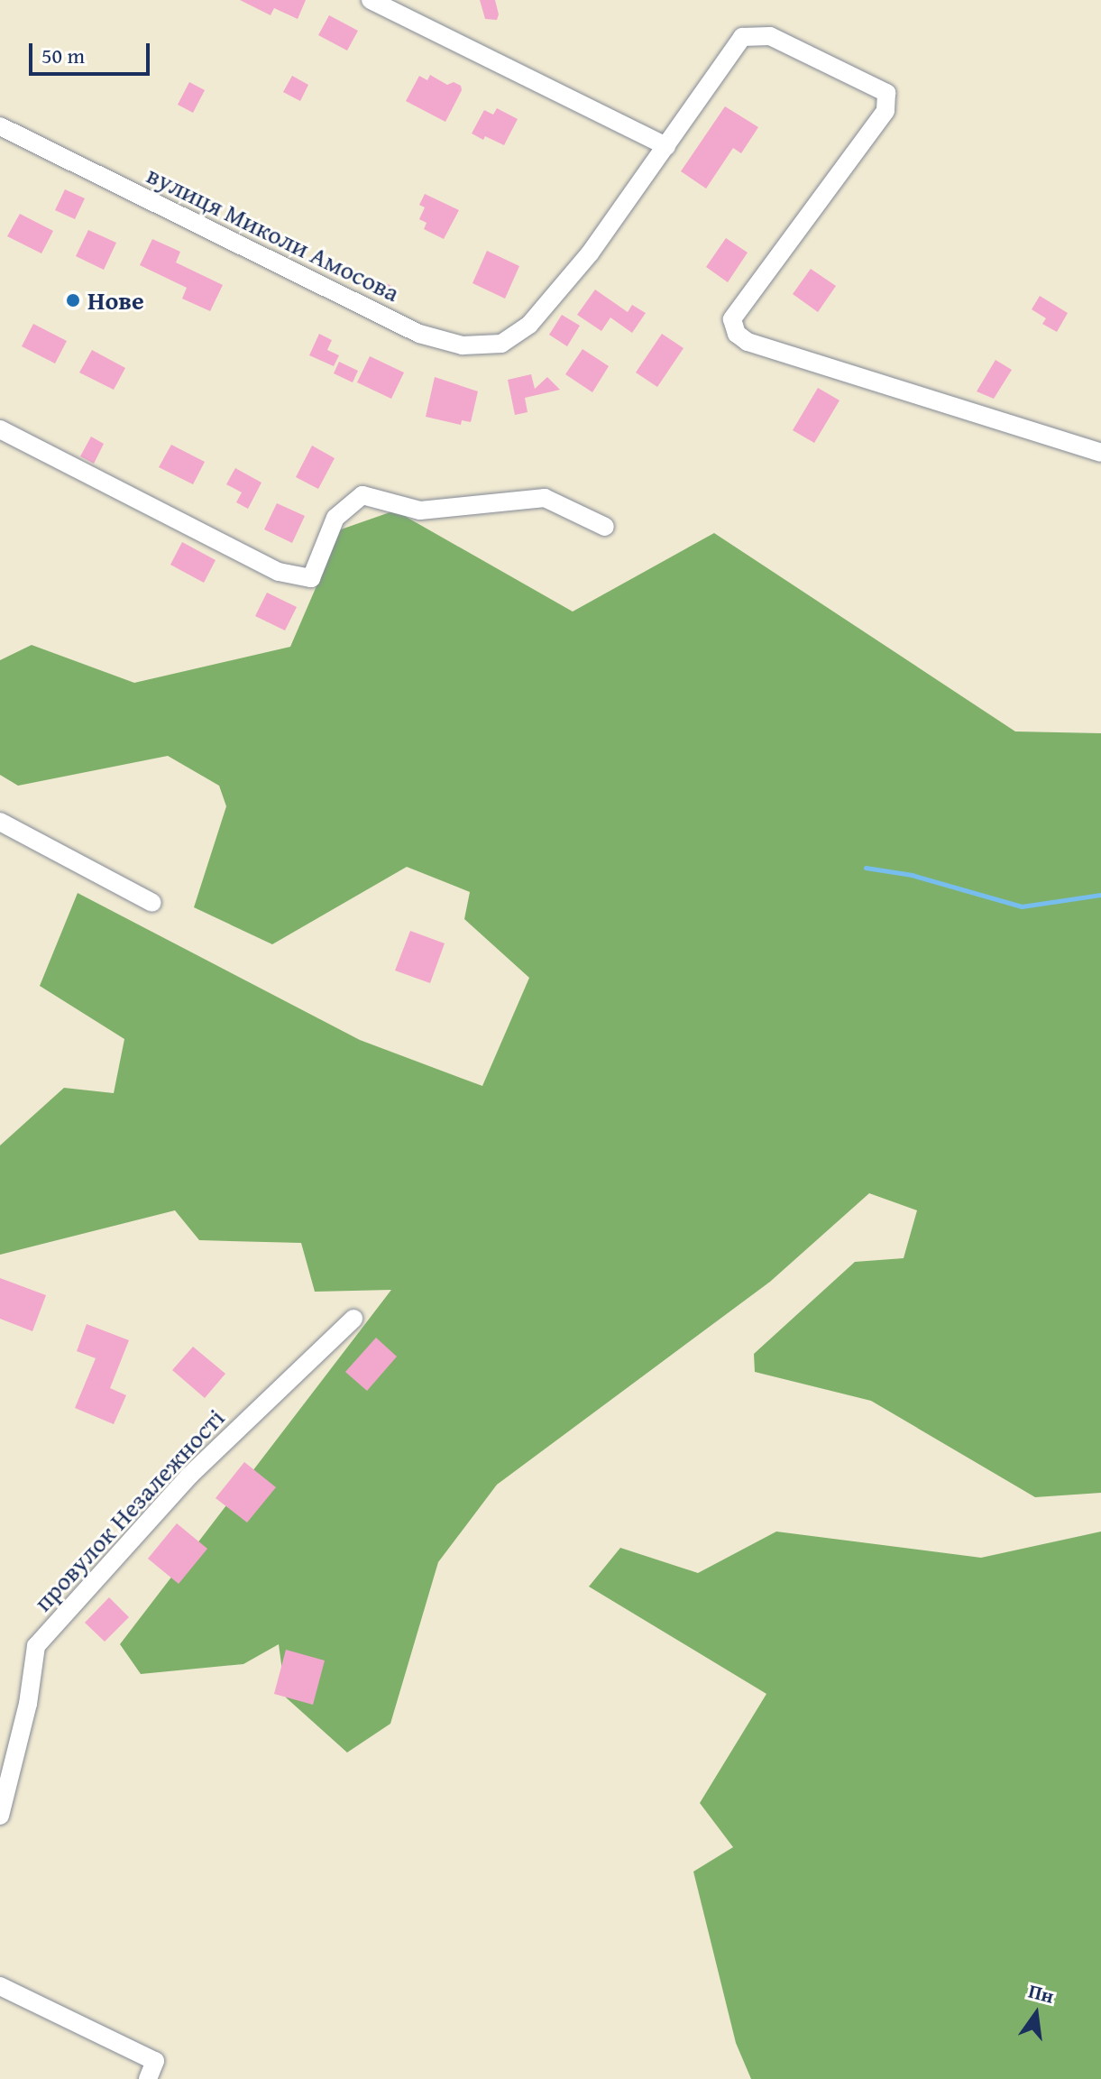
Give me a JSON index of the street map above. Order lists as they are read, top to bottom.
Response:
{
  "streets": {
    "street": ["вулиця Миколи Амосова", "провулок Незалежності"]
  },
  "places": ["Нове"],
  "scale_bar": "50 m",
  "north": "top"
}
